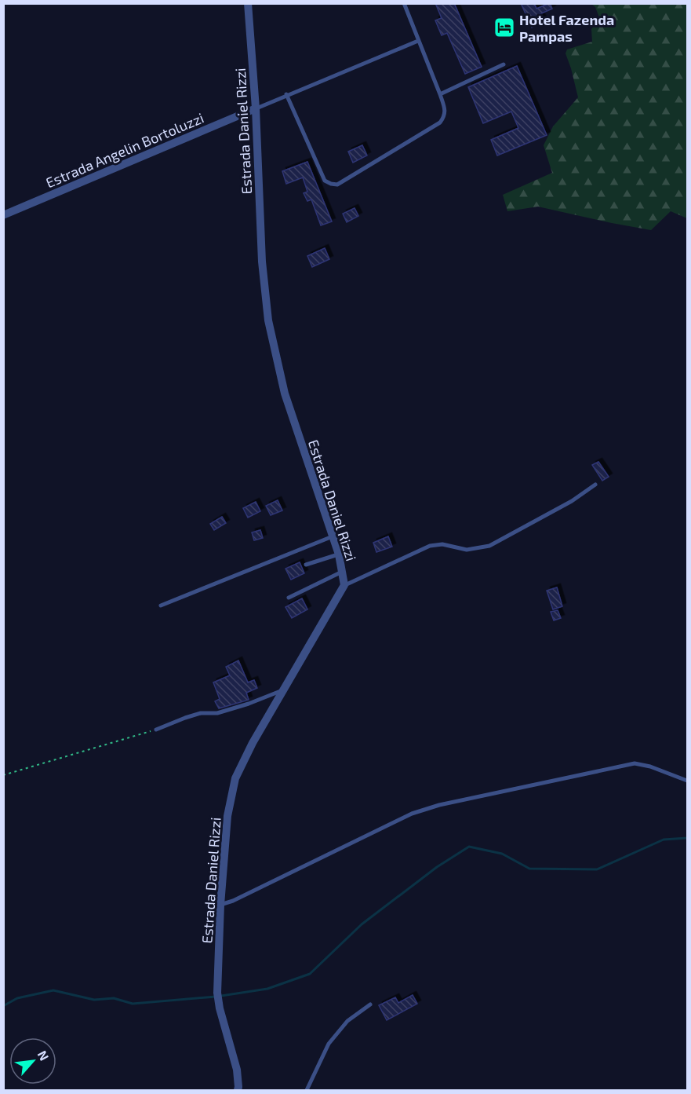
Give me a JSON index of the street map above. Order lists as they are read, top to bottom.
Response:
{
  "streets": {
    "street": ["Estrada Daniel Rizzi", "Estrada Angelin Bortoluzzi"]
  },
  "crossings": [
    ["Estrada Daniel Rizzi", "Estrada Angelin Bortoluzzi"]
  ],
  "places": {
    "hotel": ["Hotel Fazenda Pampas"]
  },
  "north": "top right"
}
